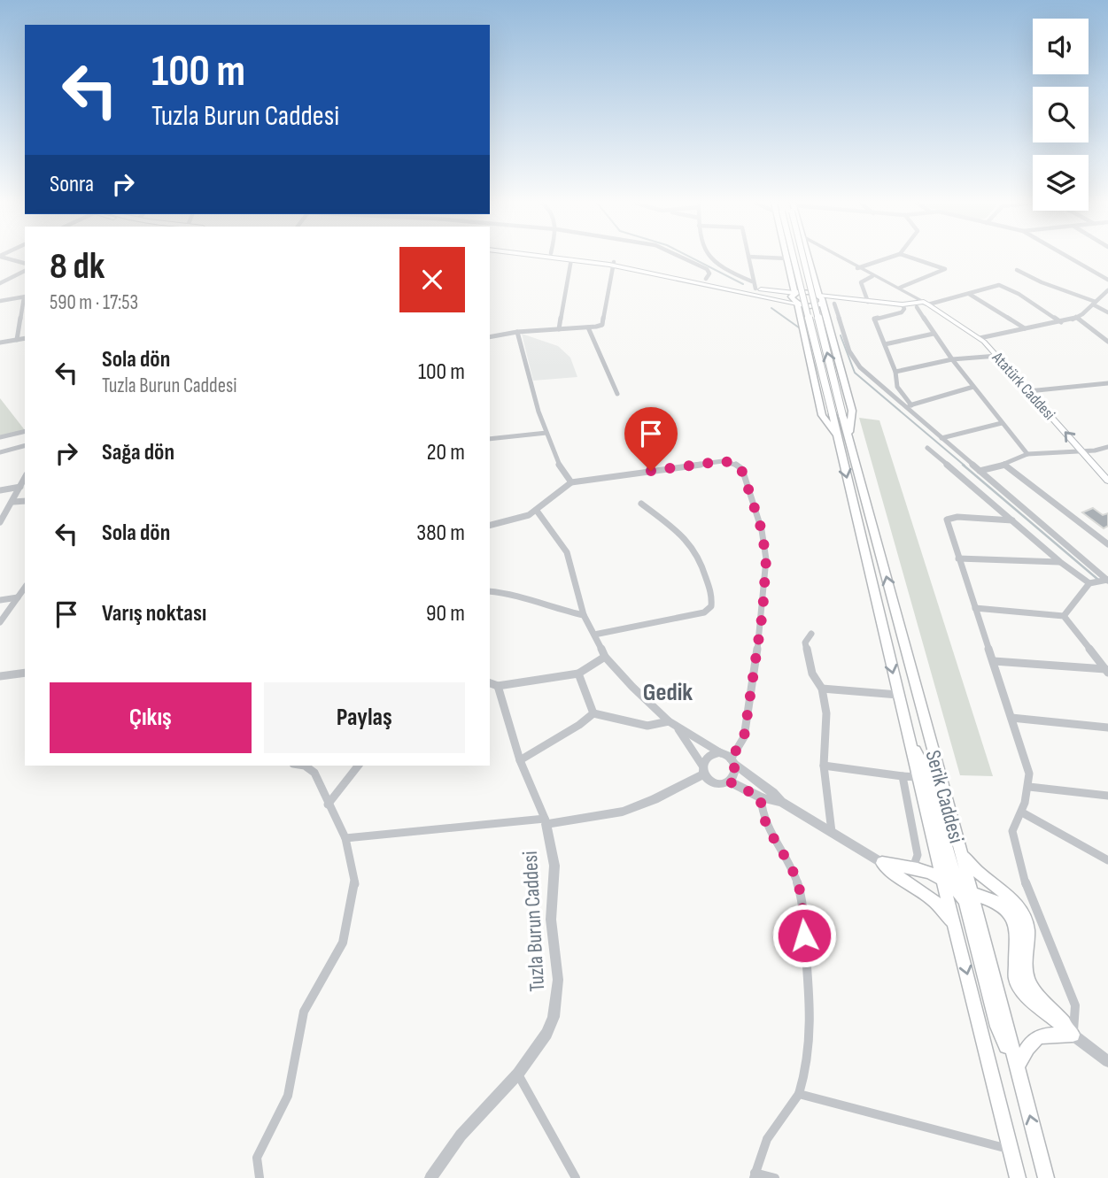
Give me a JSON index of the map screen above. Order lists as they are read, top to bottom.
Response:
{
  "streets": {
    "highway": ["Serik Caddesi"],
    "main road": ["Atatürk Caddesi"],
    "street": ["Tuzla Burun Caddesi"]
  },
  "districts": ["Gedik"],
  "page": {
    "turn": ["100 m", "Tuzla Burun Caddesi"],
    "then": "Sonra",
    "heading": ["8 dk", "590 m · 17:53"],
    "list": [
      {
        "name": "Sola dön",
        "note": "Tuzla Burun Caddesi",
        "value": "100 m"
      },
      {
        "name": "Sağa dön",
        "value": "20 m"
      },
      {
        "name": "Sola dön",
        "value": "380 m"
      },
      {
        "name": "Varış noktası",
        "value": "90 m"
      }
    ],
    "buttons": ["Çıkış", "Paylaş"]
  }
}
